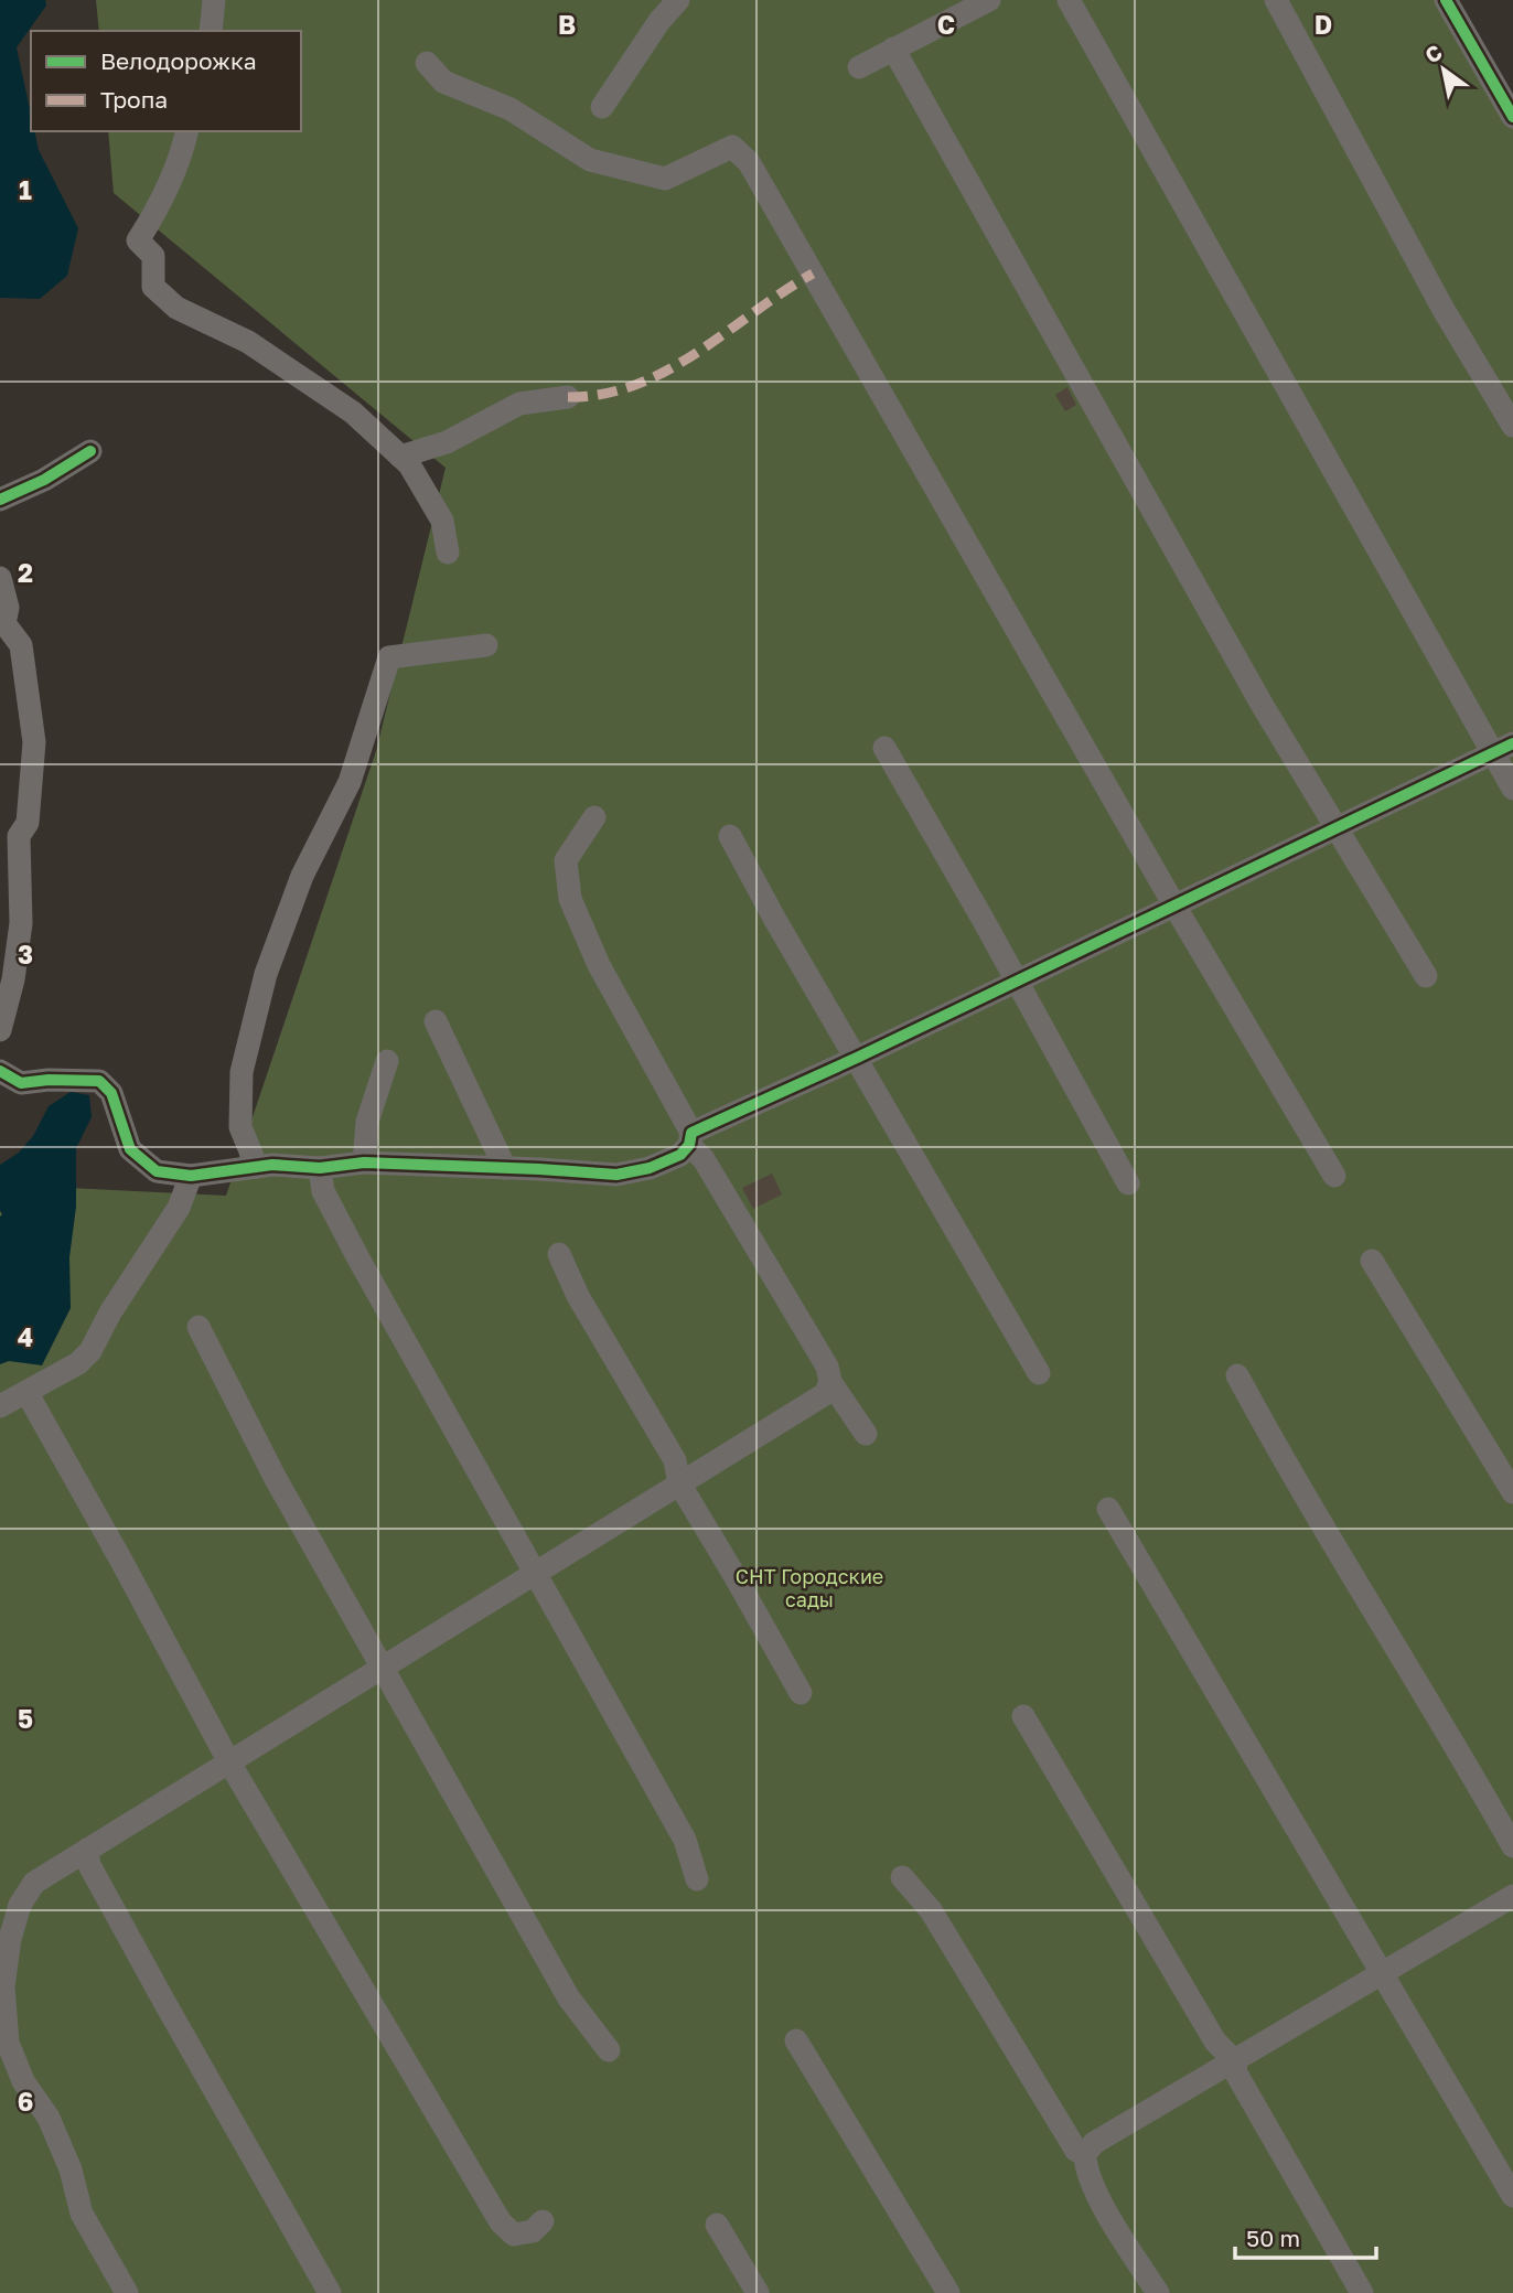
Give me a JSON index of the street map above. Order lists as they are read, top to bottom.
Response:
{
  "parks": ["СНТ Городские сады"],
  "legend": ["Велодорожка", "Тропа"],
  "scale_bar": "50 m",
  "north": "top left",
  "grid": {
    "columns": ["B", "C", "D"],
    "rows": [
      "1",
      "2",
      "3",
      "4",
      "5",
      "6"
    ]
  }
}
